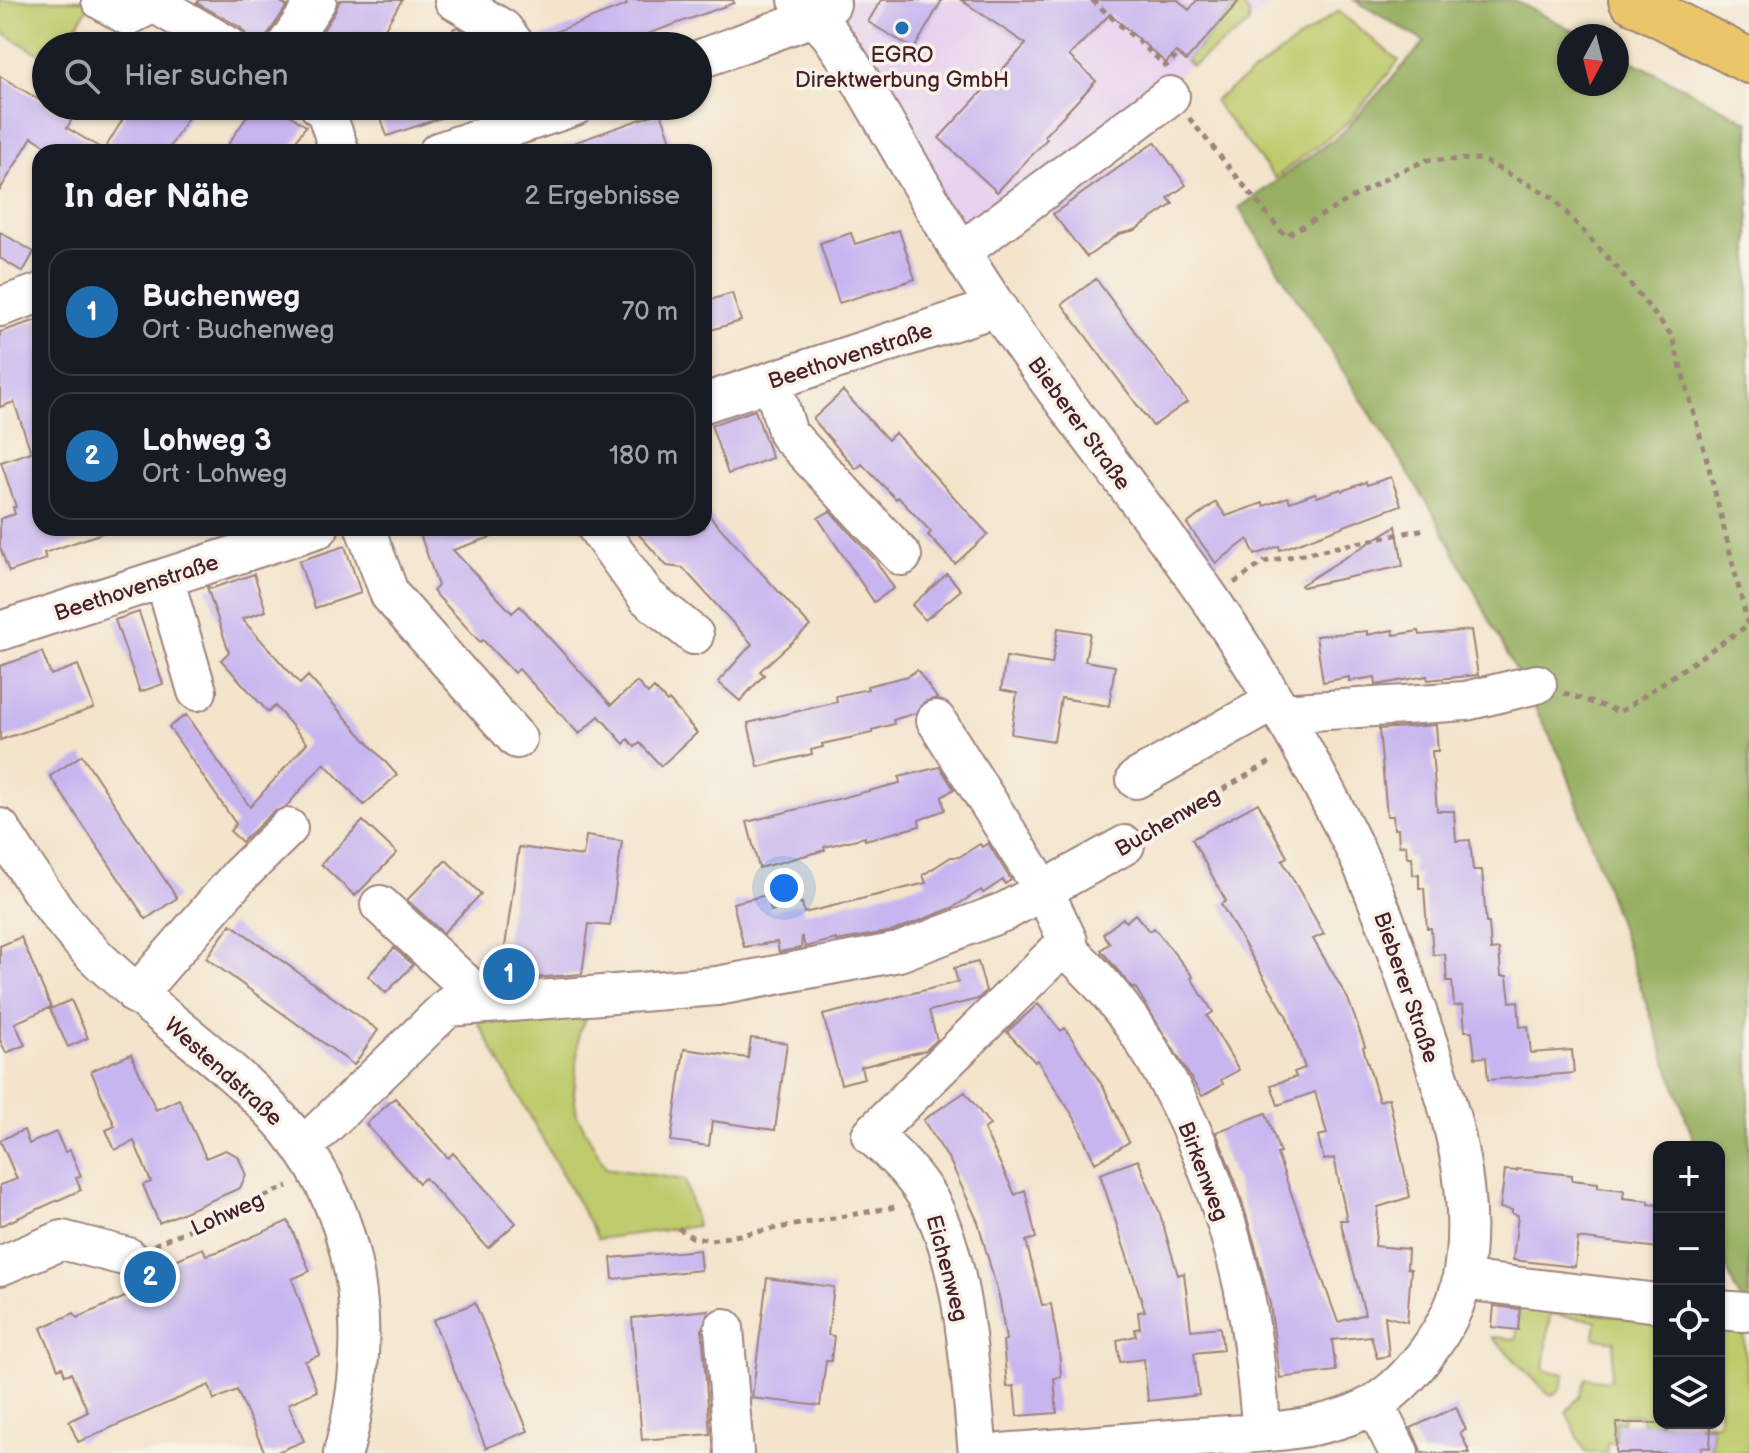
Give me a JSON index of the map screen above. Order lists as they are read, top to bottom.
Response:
{
  "streets": {
    "street": [
      "Beethovenstraße",
      "Bieberer Straße",
      "Buchenweg",
      "Westendstraße",
      "Birkenweg",
      "Eichenweg"
    ],
    "path": ["Lohweg"]
  },
  "crossings": [
    ["Beethovenstraße", "Bieberer Straße"],
    ["Bieberer Straße", "Birkenweg"],
    ["Buchenweg", "Westendstraße"],
    ["Buchenweg", "Lohweg"],
    ["Westendstraße", "Lohweg"],
    ["Birkenweg", "Eichenweg"]
  ],
  "places": ["EGRO Direktwerbung GmbH"],
  "north": "bottom",
  "page": {
    "search": "Hier suchen",
    "heading": ["In der Nähe", "2 Ergebnisse"],
    "list": [
      {
        "mark": "1",
        "name": "Buchenweg",
        "note": "Ort · Buchenweg",
        "value": "70 m"
      },
      {
        "mark": "2",
        "name": "Lohweg 3",
        "note": "Ort · Lohweg",
        "value": "180 m"
      }
    ],
    "pins": ["1", "2"],
    "map_buttons": ["+", "−"]
  }
}
